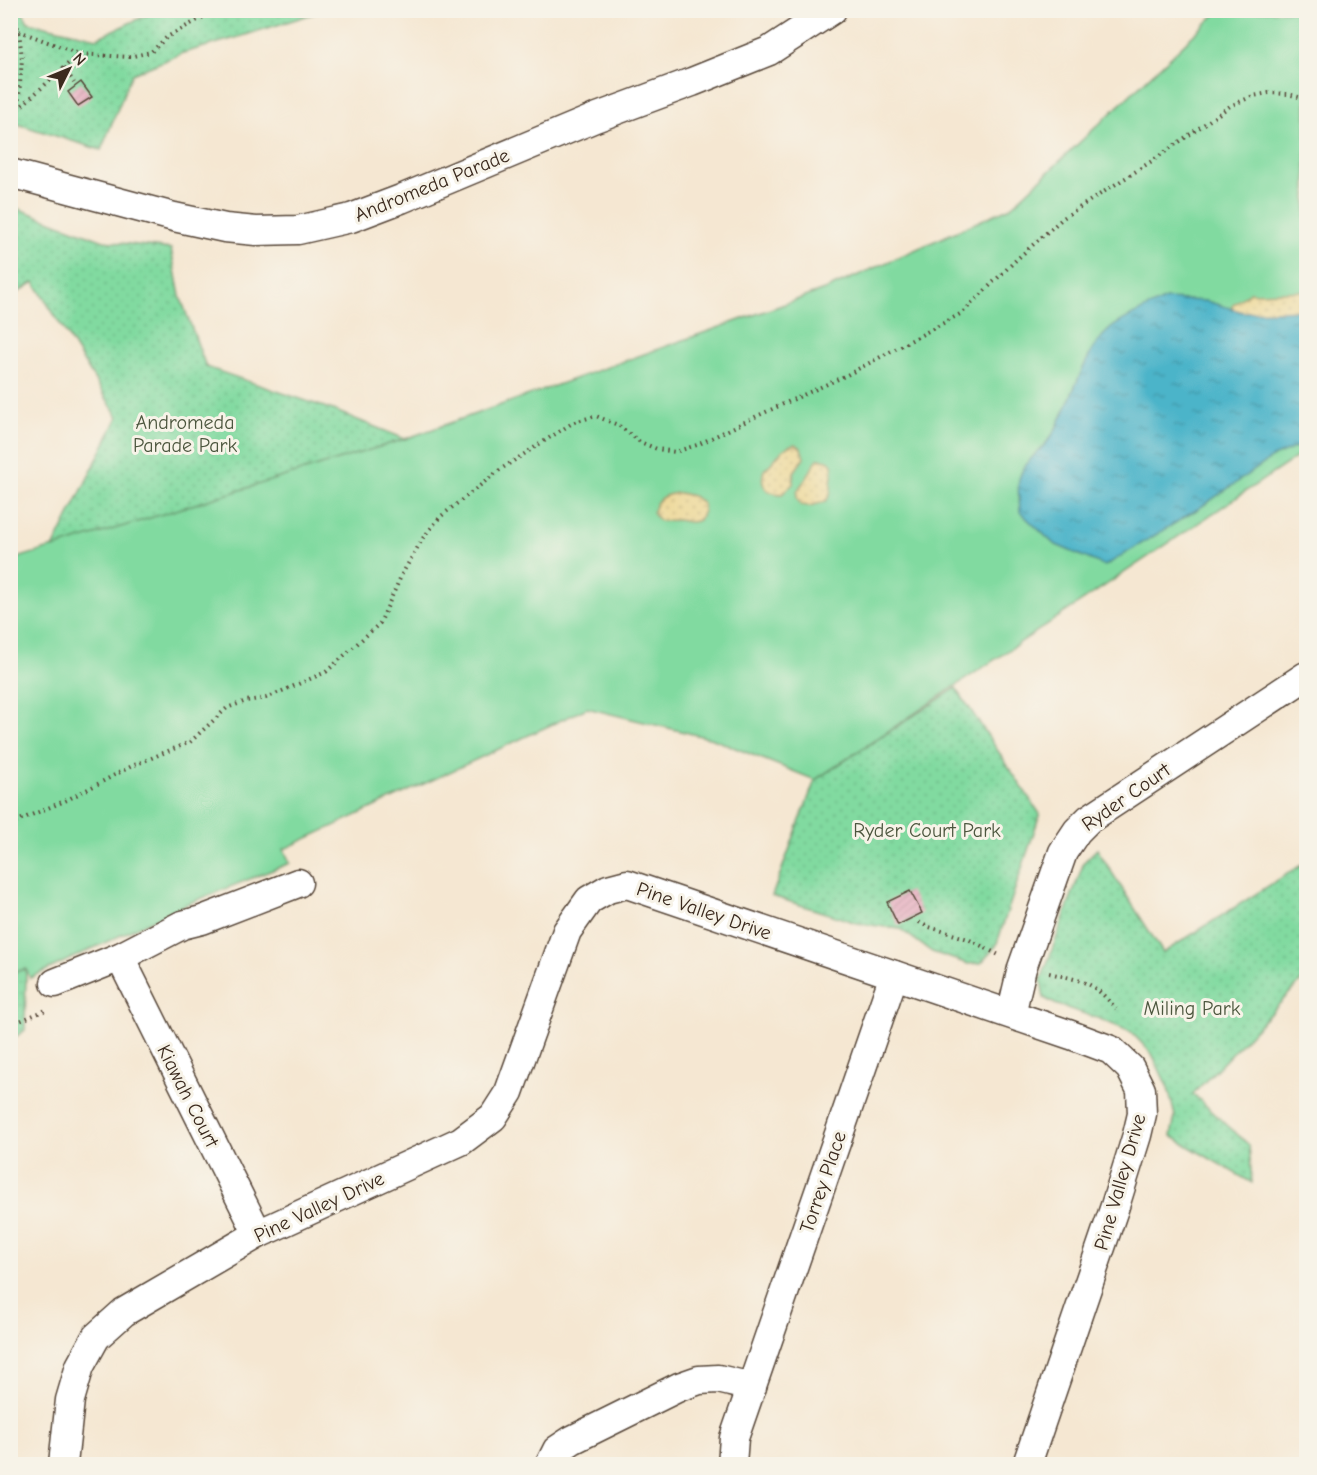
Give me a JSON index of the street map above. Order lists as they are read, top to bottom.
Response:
{
  "streets": {
    "street": [
      "Andromeda Parade",
      "Ryder Court",
      "Pine Valley Drive",
      "Kiawah Court",
      "Torrey Place"
    ]
  },
  "crossings": [
    ["Ryder Court", "Pine Valley Drive"],
    ["Pine Valley Drive", "Kiawah Court"],
    ["Pine Valley Drive", "Torrey Place"]
  ],
  "parks": ["Andromeda Parade Park", "Ryder Court Park", "Miling Park"],
  "north": "top right"
}
